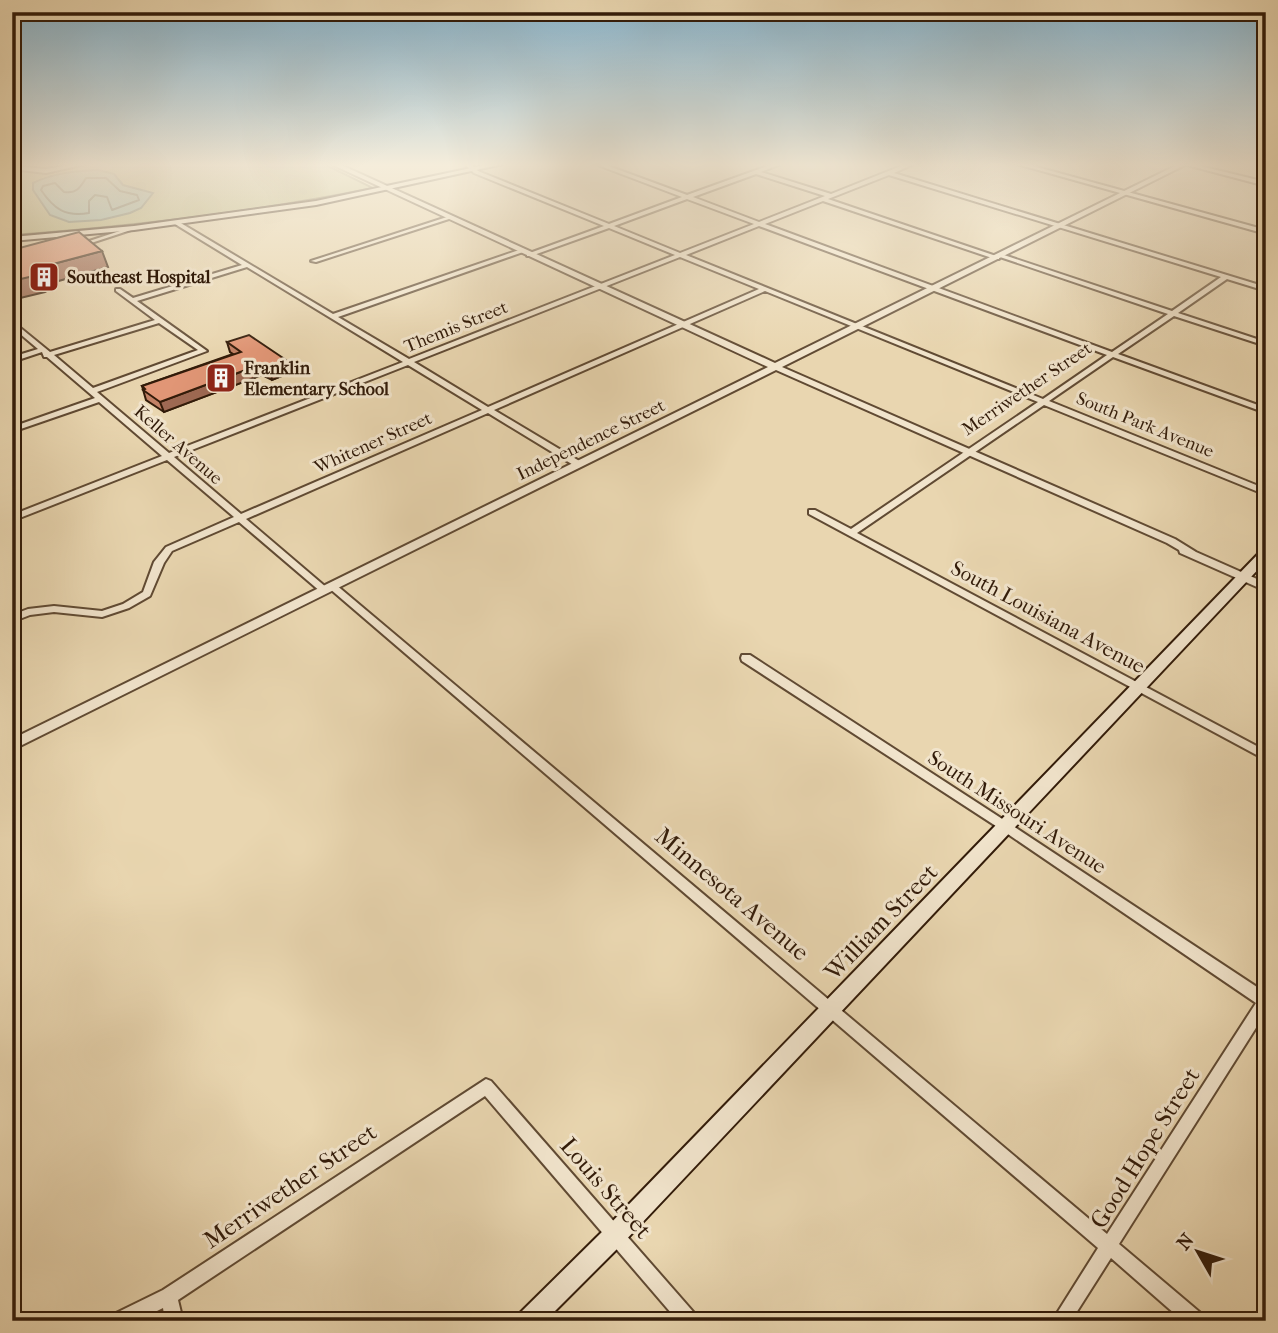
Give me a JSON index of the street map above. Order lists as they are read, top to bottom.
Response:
{
  "streets": {
    "main road": ["William Street"],
    "street": [
      "Themis Street",
      "Merriwether Street",
      "South Park Avenue",
      "Independence Street",
      "Whitener Street",
      "Keller Avenue",
      "South Louisiana Avenue",
      "South Missouri Avenue",
      "Minnesota Avenue",
      "Good Hope Street",
      "Louis Street"
    ]
  },
  "crossings": [
    ["Themis Street", "South Park Avenue"],
    ["Themis Street", "Keller Avenue"],
    ["Merriwether Street", "South Park Avenue"],
    ["Merriwether Street", "South Louisiana Avenue"],
    ["Merriwether Street", "Louis Street"],
    ["South Park Avenue", "Independence Street"],
    ["South Park Avenue", "Whitener Street"],
    ["Independence Street", "Keller Avenue"],
    ["Independence Street", "Minnesota Avenue"],
    ["Whitener Street", "Keller Avenue"],
    ["Keller Avenue", "Minnesota Avenue"],
    ["South Louisiana Avenue", "William Street"],
    ["South Missouri Avenue", "William Street"],
    ["South Missouri Avenue", "Good Hope Street"],
    ["Minnesota Avenue", "William Street"],
    ["Minnesota Avenue", "Good Hope Street"],
    ["William Street", "Louis Street"]
  ],
  "places": {
    "building": ["Southeast Hospital", "Franklin Elementary School"]
  },
  "north": "top left"
}
